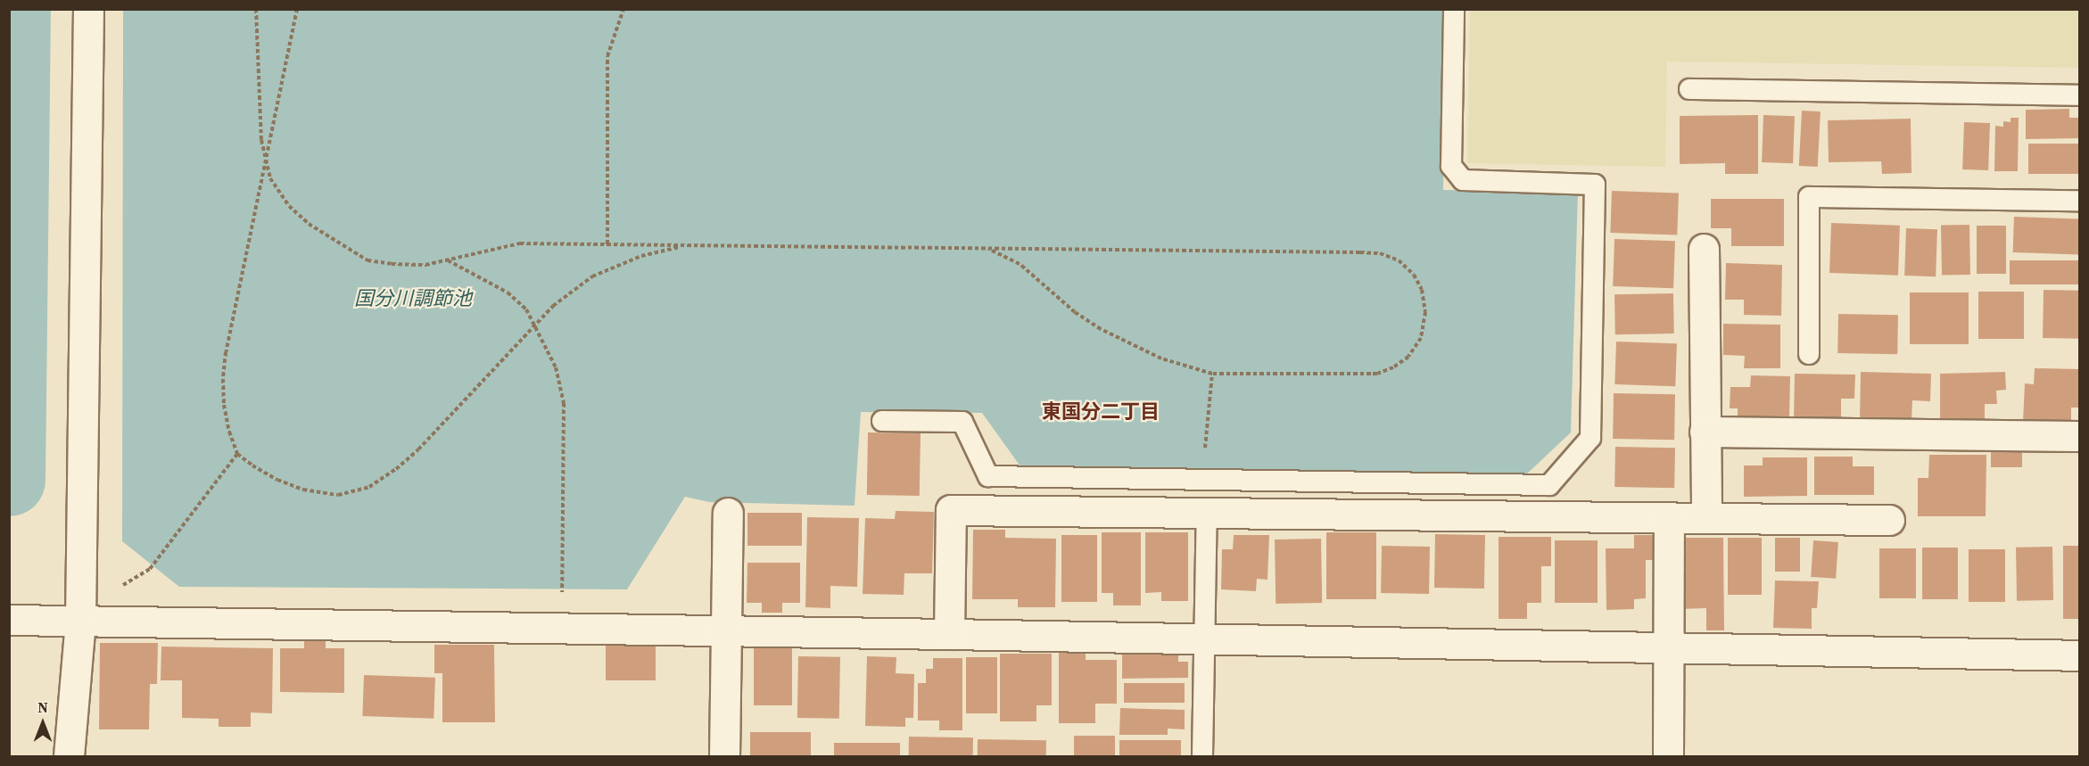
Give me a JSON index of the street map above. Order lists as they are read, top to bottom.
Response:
{
  "districts": ["東国分二丁目"],
  "water": ["国分川調節池"],
  "north": "top"
}
